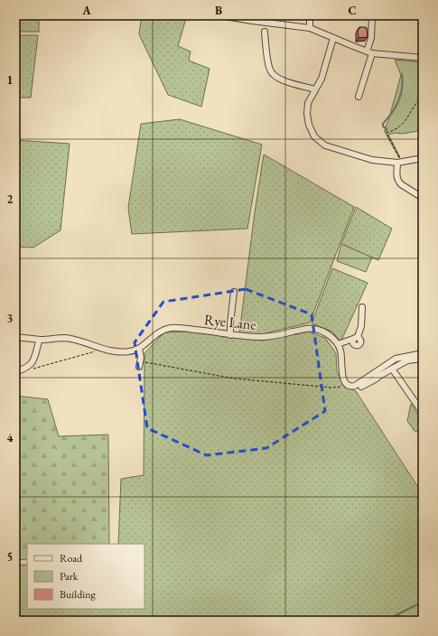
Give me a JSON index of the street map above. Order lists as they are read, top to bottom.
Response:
{
  "streets": {
    "street": ["Rye Lane"]
  },
  "legend": ["Road", "Park", "Building"],
  "grid": {
    "columns": ["A", "B", "C"],
    "rows": [
      "1",
      "2",
      "3",
      "4",
      "5"
    ]
  }
}
